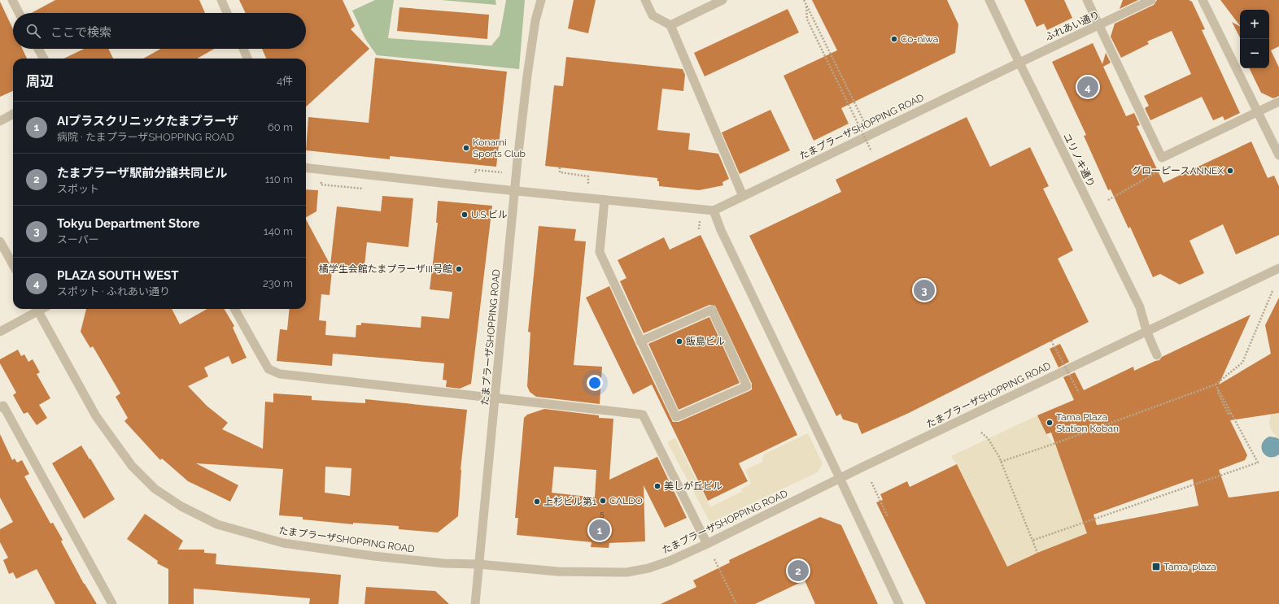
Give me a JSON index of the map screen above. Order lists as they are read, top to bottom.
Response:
{
  "streets": {
    "street": ["ふれあい通り", "たまプラーザSHOPPING ROAD", "ユリノキ通り"]
  },
  "crossings": [
    ["ふれあい通り", "たまプラーザSHOPPING ROAD"],
    ["ふれあい通り", "ユリノキ通り"],
    ["たまプラーザSHOPPING ROAD", "ユリノキ通り"]
  ],
  "places": {
    "other": [
      "Co-niwa",
      "Konami Sports Club",
      "グローピースANNEX",
      "U.S.ビル",
      "橘学生会館たまプラーザIII号館",
      "飯島ビル",
      "Tama Plaza Station Koban",
      "美しが丘ビル",
      "CALDO",
      "上杉ビル第1"
    ],
    "transit": ["Tama-plaza"]
  },
  "house_numbers": ["5"],
  "page": {
    "map_buttons": ["+", "−"],
    "search": "ここで検索",
    "heading": ["周辺", "4件"],
    "pins": [
      "4",
      "3",
      "1",
      "2"
    ],
    "list": [
      {
        "mark": "1",
        "name": "AIプラスクリニックたまプラーザ",
        "note": "病院 · たまプラーザSHOPPING ROAD",
        "value": "60 m"
      },
      {
        "mark": "2",
        "name": "たまプラーザ駅前分譲共同ビル",
        "note": "スポット",
        "value": "110 m"
      },
      {
        "mark": "3",
        "name": "Tokyu Department Store",
        "note": "スーパー",
        "value": "140 m"
      },
      {
        "mark": "4",
        "name": "PLAZA SOUTH WEST",
        "note": "スポット · ふれあい通り",
        "value": "230 m"
      }
    ]
  }
}
